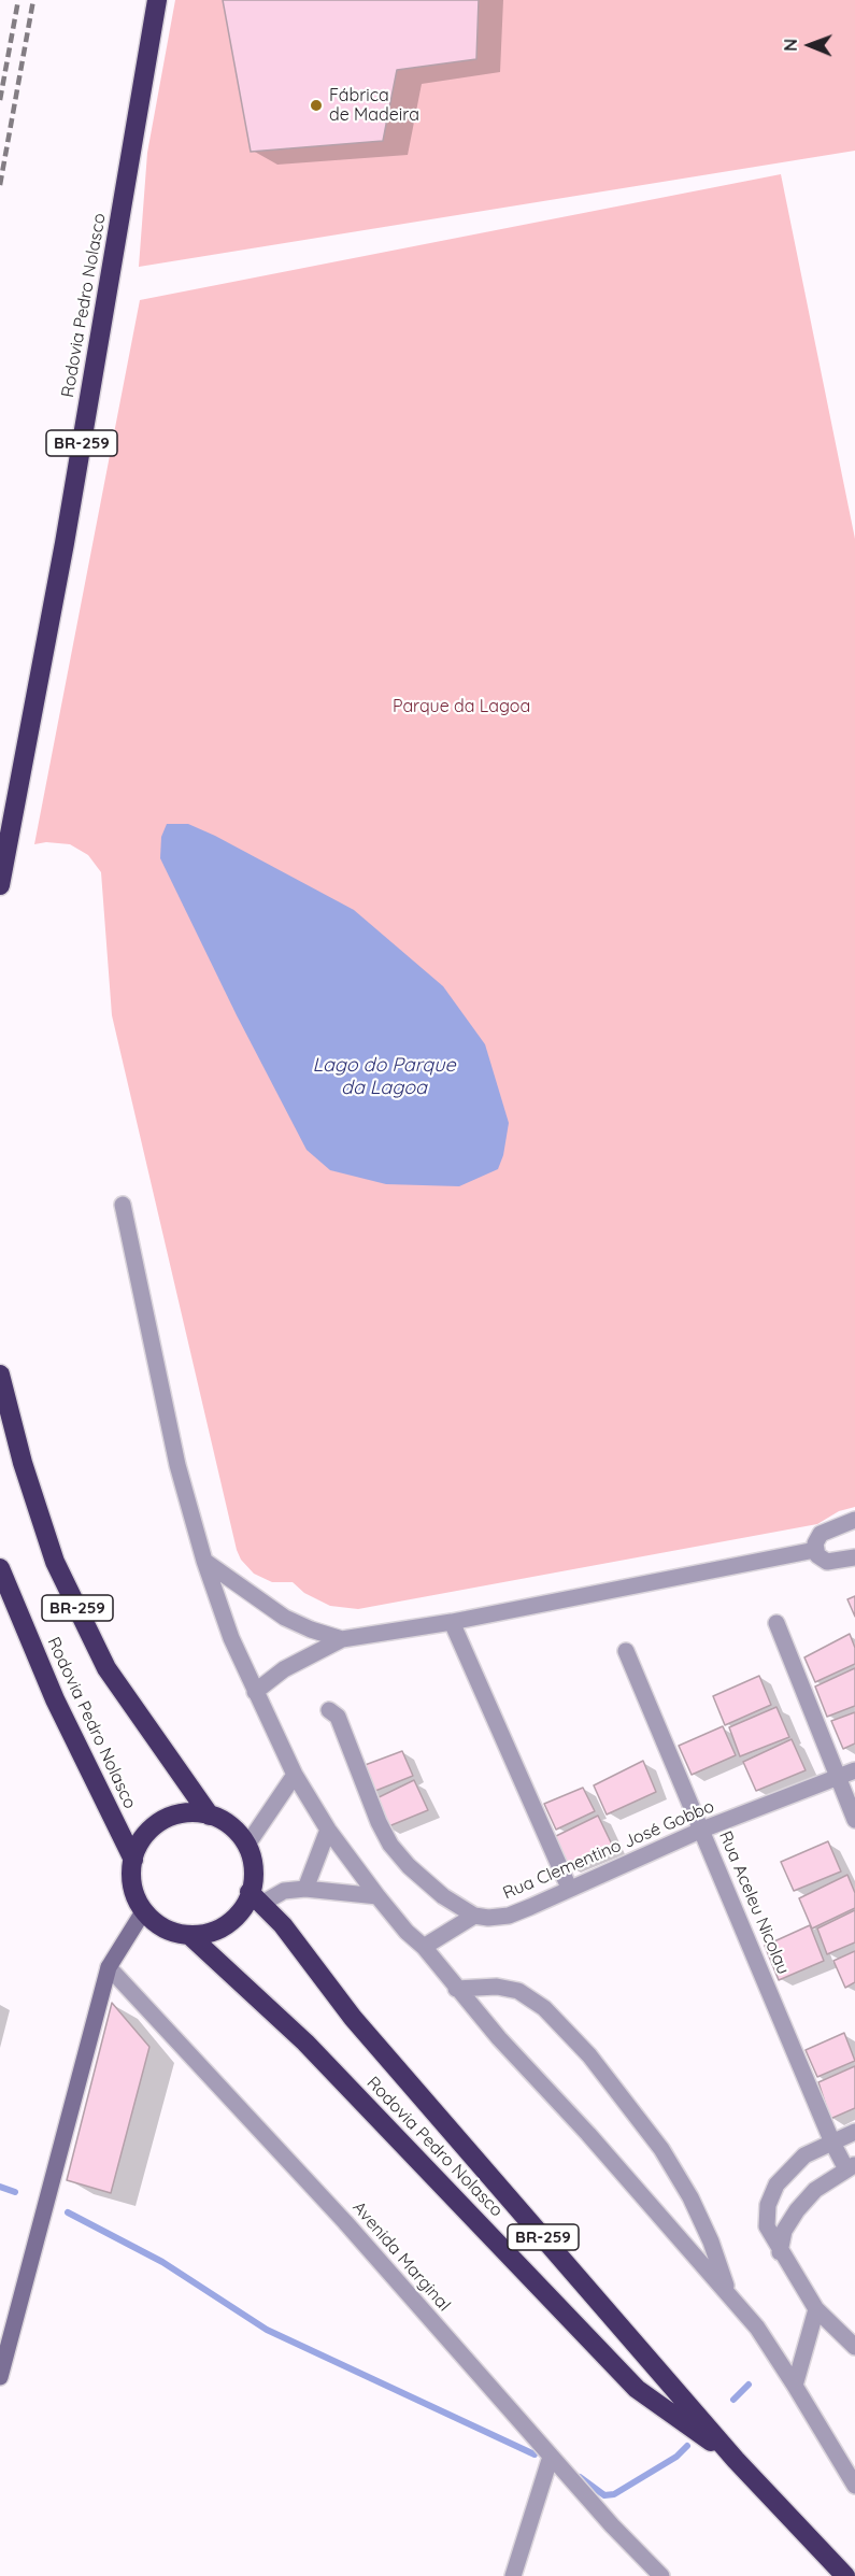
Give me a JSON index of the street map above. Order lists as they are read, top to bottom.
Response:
{
  "streets": {
    "highway": ["Rodovia Pedro Nolasco", "BR-259"],
    "street": ["Rua Clementino José Gobbo", "Rua Aceleu Nicolau", "Avenida Marginal"]
  },
  "crossings": [
    ["Rua Clementino José Gobbo", "Rua Aceleu Nicolau"]
  ],
  "water": ["Lago do Parque da Lagoa"],
  "parks": ["Parque da Lagoa"],
  "places": ["Fábrica de Madeira"],
  "north": "left"
}
